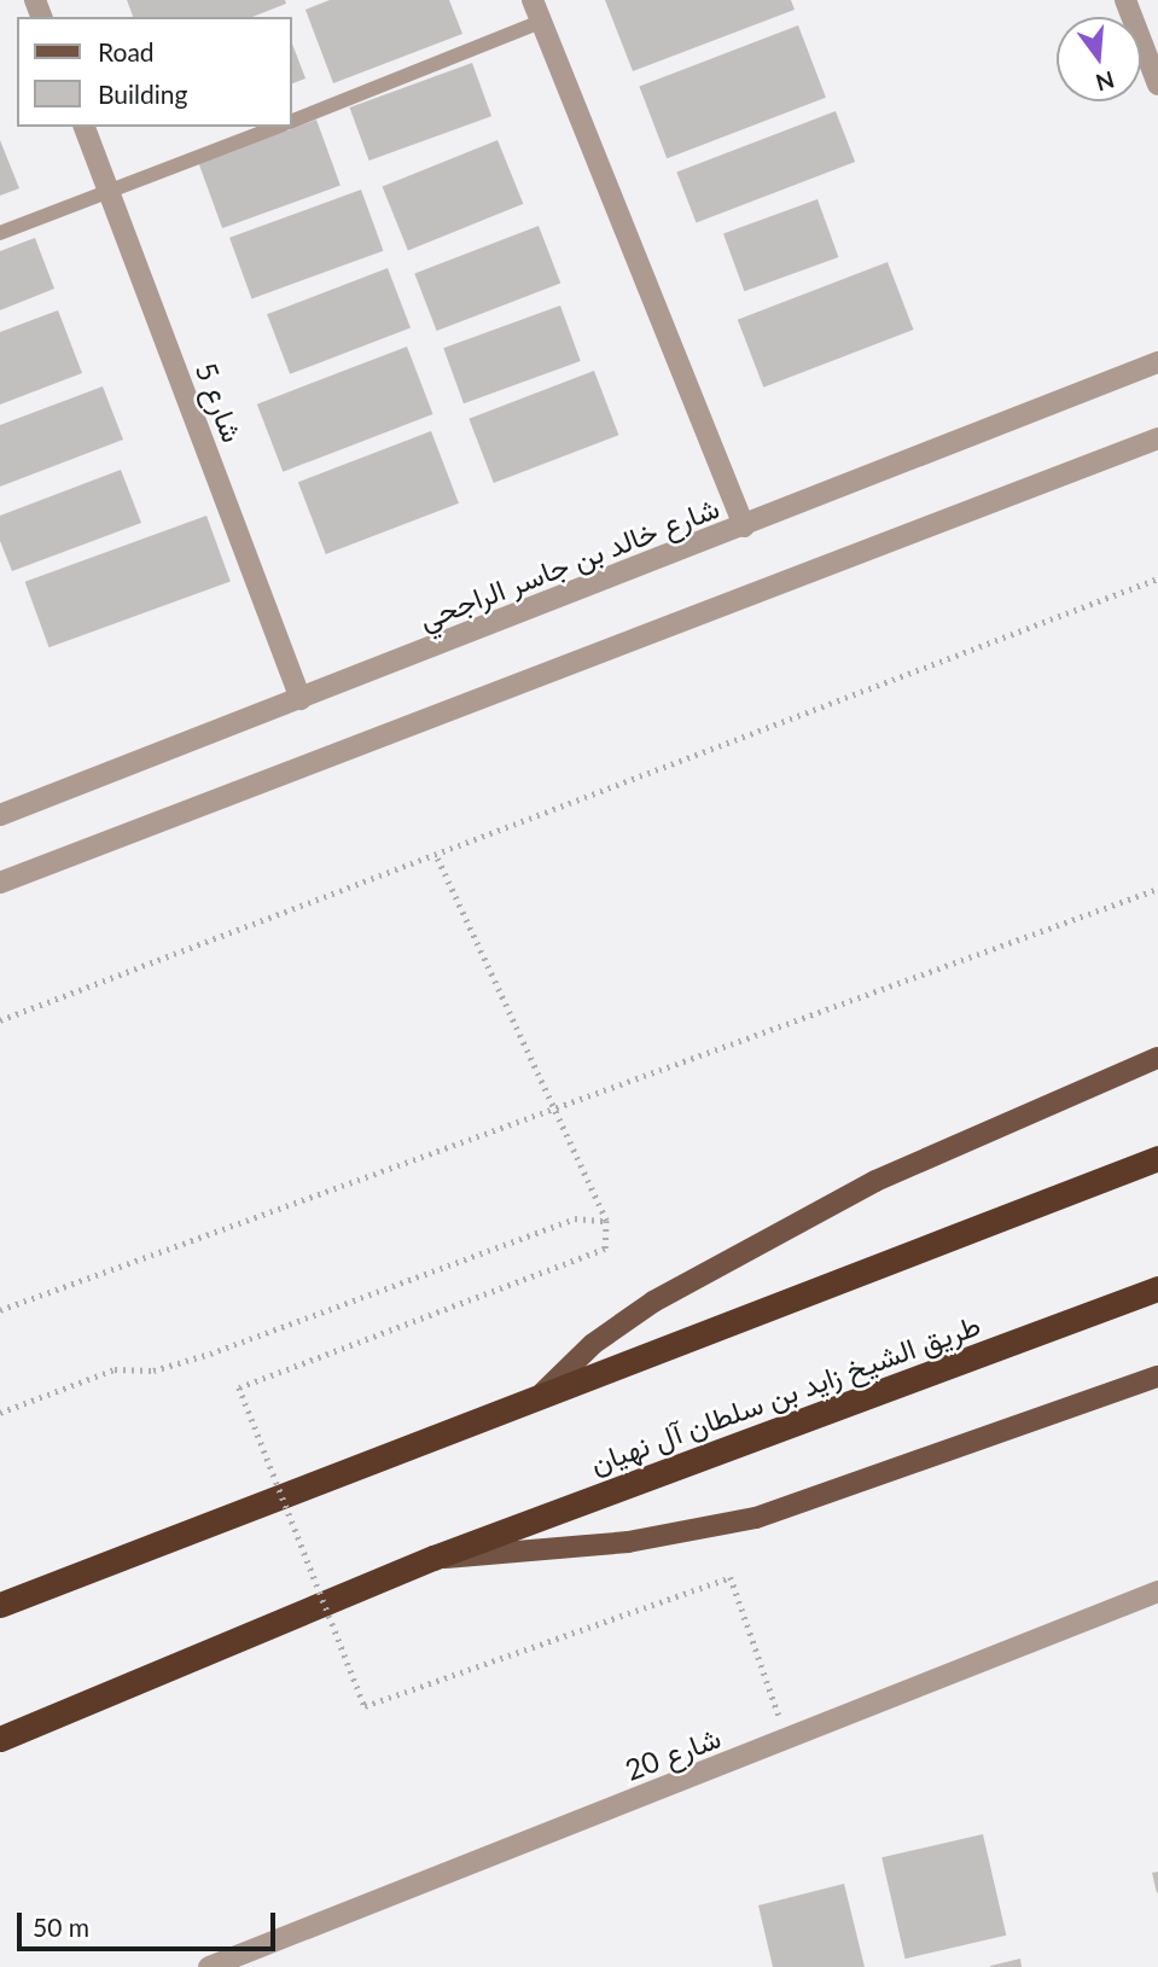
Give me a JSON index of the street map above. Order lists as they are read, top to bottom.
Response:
{
  "streets": {
    "highway": ["طريق الشيخ زايد بن سلطان آل نهيان"],
    "street": ["شارع 5", "شارع خالد بن جاسر الراجحي", "شارع 20"]
  },
  "crossings": [
    ["شارع 5", "شارع خالد بن جاسر الراجحي"]
  ],
  "legend": ["Road", "Building"],
  "scale_bar": "50 m",
  "north": "bottom"
}
